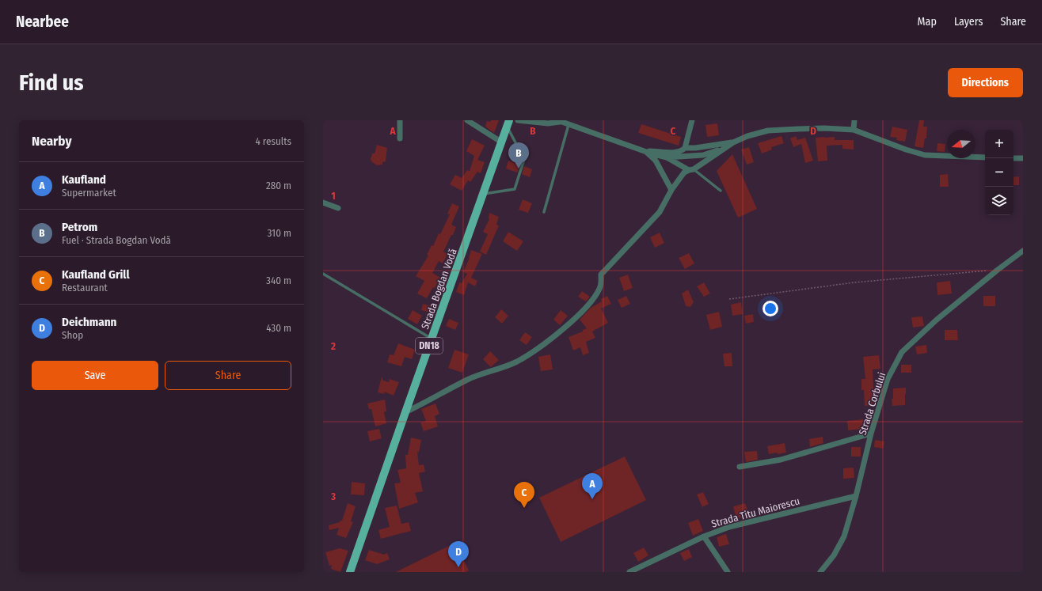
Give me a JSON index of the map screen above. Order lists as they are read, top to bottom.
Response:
{
  "streets": {
    "main road": ["Strada Bogdan Vodă", "DN18"],
    "street": ["Strada Corbului", "Strada Titu Maiorescu"]
  },
  "crossings": [
    ["Strada Corbului", "Strada Titu Maiorescu"]
  ],
  "north": "left",
  "page": {
    "header": "Nearbee",
    "nav": ["Map", "Layers", "Share"],
    "buttons": [
      "Directions",
      ["Save", "Share"]
    ],
    "title": "Find us",
    "heading": ["Nearby", "4 results"],
    "map_buttons": ["+", "−"],
    "pins": [
      "B",
      "A",
      "C",
      "D"
    ],
    "list": [
      {
        "mark": "A",
        "name": "Kaufland",
        "note": "Supermarket",
        "value": "280 m"
      },
      {
        "mark": "B",
        "name": "Petrom",
        "note": "Fuel · Strada Bogdan Vodă",
        "value": "310 m"
      },
      {
        "mark": "C",
        "name": "Kaufland Grill",
        "note": "Restaurant",
        "value": "340 m"
      },
      {
        "mark": "D",
        "name": "Deichmann",
        "note": "Shop",
        "value": "430 m"
      }
    ]
  },
  "grid": {
    "columns": [
      "A",
      "B",
      "C",
      "D"
    ],
    "rows": ["1", "2", "3"]
  }
}
